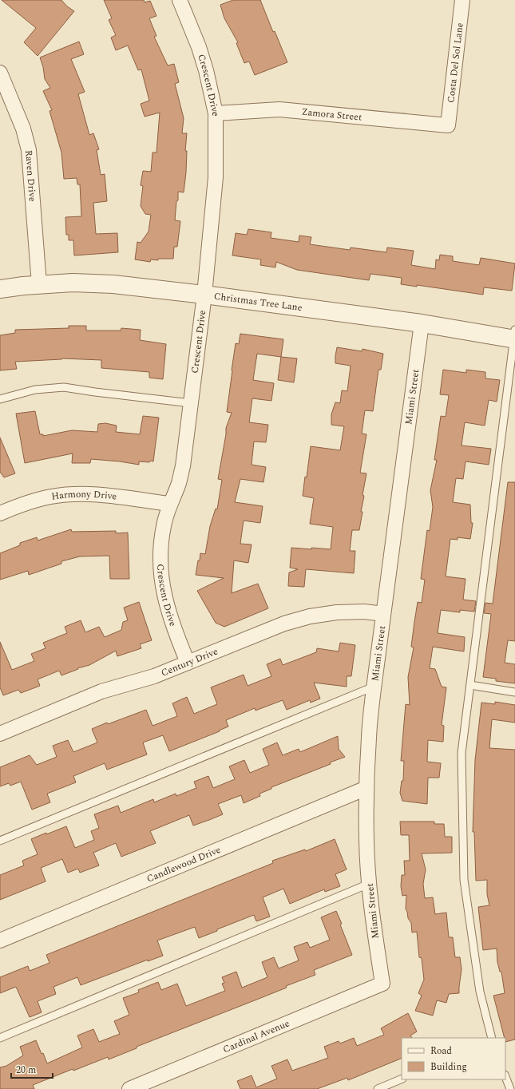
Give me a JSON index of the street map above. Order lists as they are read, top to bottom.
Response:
{
  "streets": {
    "street": [
      "Costa Del Sol Lane",
      "Crescent Drive",
      "Zamora Street",
      "Raven Drive",
      "Christmas Tree Lane",
      "Miami Street",
      "Harmony Drive",
      "Century Drive",
      "Candlewood Drive",
      "Cardinal Avenue"
    ]
  },
  "crossings": [
    ["Costa Del Sol Lane", "Zamora Street"],
    ["Crescent Drive", "Zamora Street"],
    ["Crescent Drive", "Christmas Tree Lane"],
    ["Crescent Drive", "Harmony Drive"],
    ["Crescent Drive", "Century Drive"],
    ["Raven Drive", "Christmas Tree Lane"],
    ["Christmas Tree Lane", "Miami Street"],
    ["Miami Street", "Century Drive"],
    ["Miami Street", "Candlewood Drive"],
    ["Miami Street", "Cardinal Avenue"]
  ],
  "legend": ["Road", "Building"],
  "scale_bar": "20 m"
}
